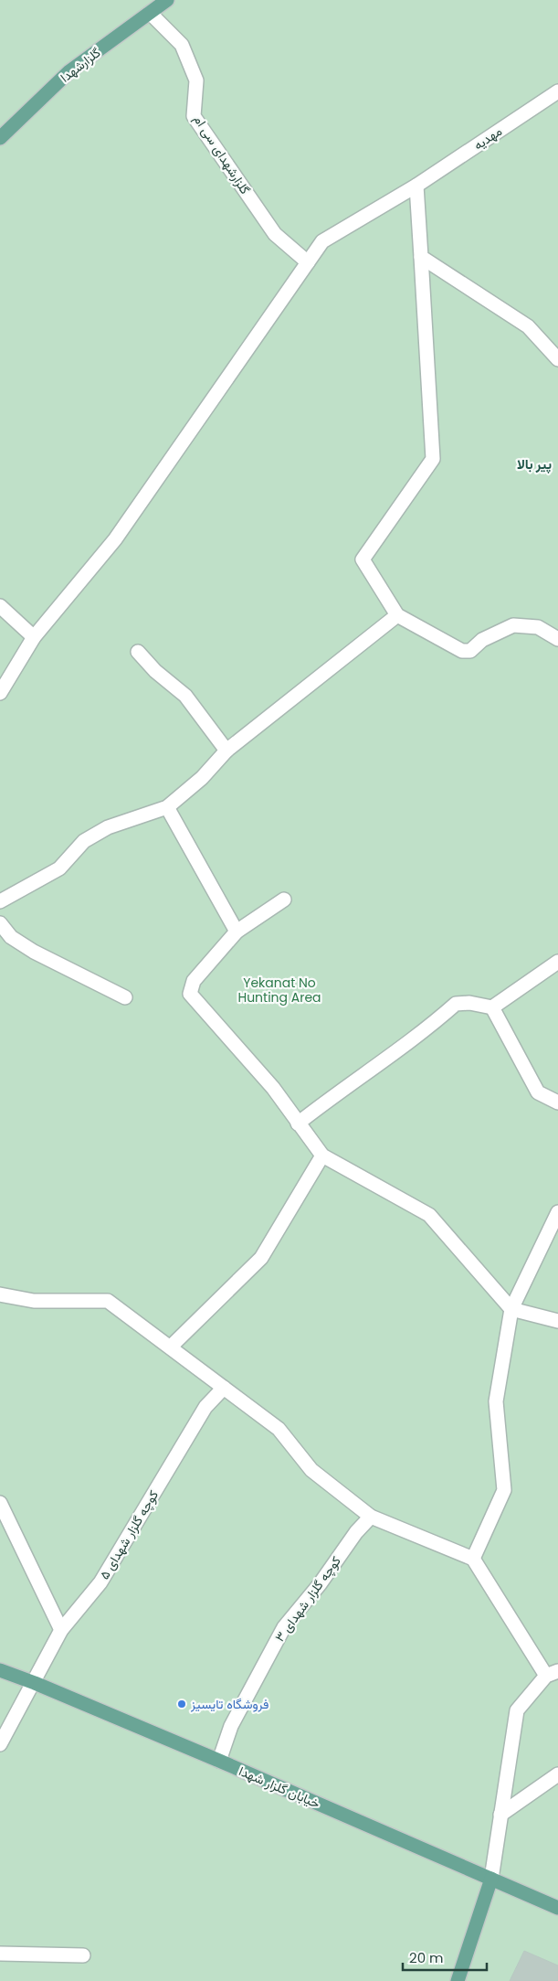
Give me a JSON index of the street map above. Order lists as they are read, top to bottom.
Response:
{
  "streets": {
    "main road": ["گلزارشهدا", "خیابان گلزار شهدا"],
    "street": [
      "مهدیه",
      "گلزارشهدای سی ام",
      "کوچه گلزار شهدای ۵",
      "کوچه گلزار شهدای ۳"
    ]
  },
  "crossings": [
    ["گلزارشهدا", "گلزارشهدای سی ام"],
    ["مهدیه", "گلزارشهدای سی ام"],
    ["کوچه گلزار شهدای ۵", "خیابان گلزار شهدا"],
    ["کوچه گلزار شهدای ۳", "خیابان گلزار شهدا"]
  ],
  "districts": ["پیر بالا"],
  "parks": ["Yekanat No Hunting Area"],
  "places": ["فروشگاه تایسیز"],
  "scale_bar": "20 m"
}
